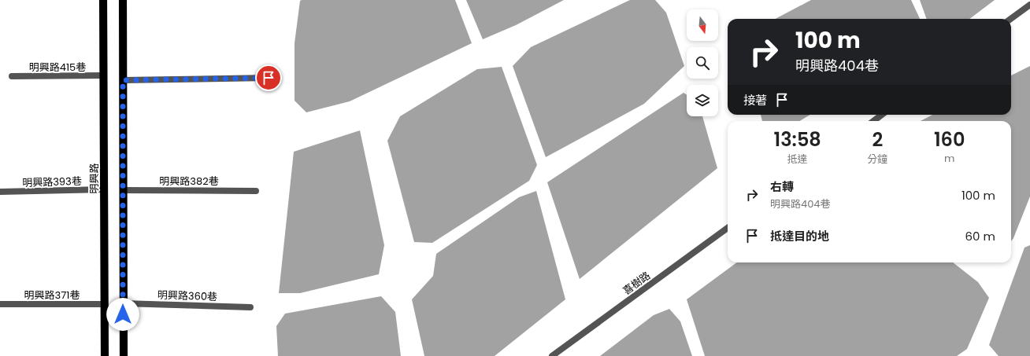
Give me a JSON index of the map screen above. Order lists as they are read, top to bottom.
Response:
{
  "streets": {
    "main road": ["明興路"],
    "street": [
      "明興路415巷",
      "明興路382巷",
      "明興路393巷",
      "喜樹路",
      "明興路371巷",
      "明興路360巷"
    ]
  },
  "crossings": [
    ["明興路415巷", "明興路"],
    ["明興路", "明興路393巷"],
    ["明興路", "明興路371巷"]
  ],
  "north": "bottom",
  "page": {
    "turn": ["100 m", "明興路404巷"],
    "then": "接著",
    "eta": [
      "13:58",
      "抵達",
      "2",
      "分鐘",
      "160",
      "m"
    ],
    "list": [
      {
        "name": "右轉",
        "note": "明興路404巷",
        "value": "100 m"
      },
      {
        "name": "抵達目的地",
        "value": "60 m"
      }
    ]
  }
}
